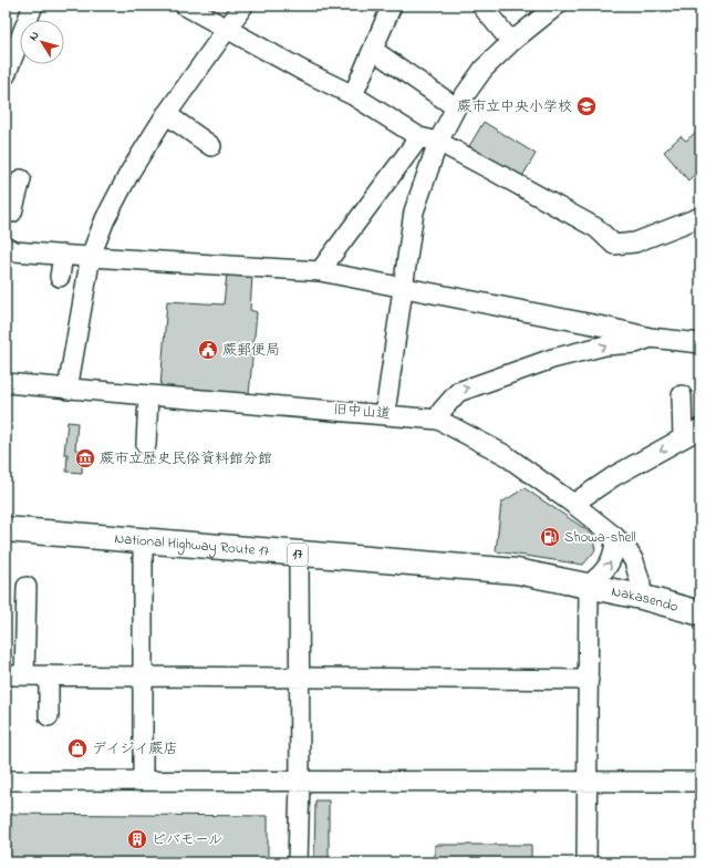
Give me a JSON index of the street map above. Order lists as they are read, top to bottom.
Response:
{
  "streets": {
    "highway": ["National Highway Route 17", "17", "Nakasendo"],
    "street": ["旧中山道"]
  },
  "crossings": [
    ["旧中山道", "Nakasendo"],
    ["National Highway Route 17", "Nakasendo"]
  ],
  "places": {
    "school or university": ["蕨市立中央小学校"],
    "public building": ["蕨郵便局"],
    "museum": ["蕨市立歴史民俗資料館分館"],
    "fuel station": ["Showa-shell"],
    "shop": ["デイジイ蕨店"],
    "building": ["ビバモール"]
  },
  "north": "top left"
}
